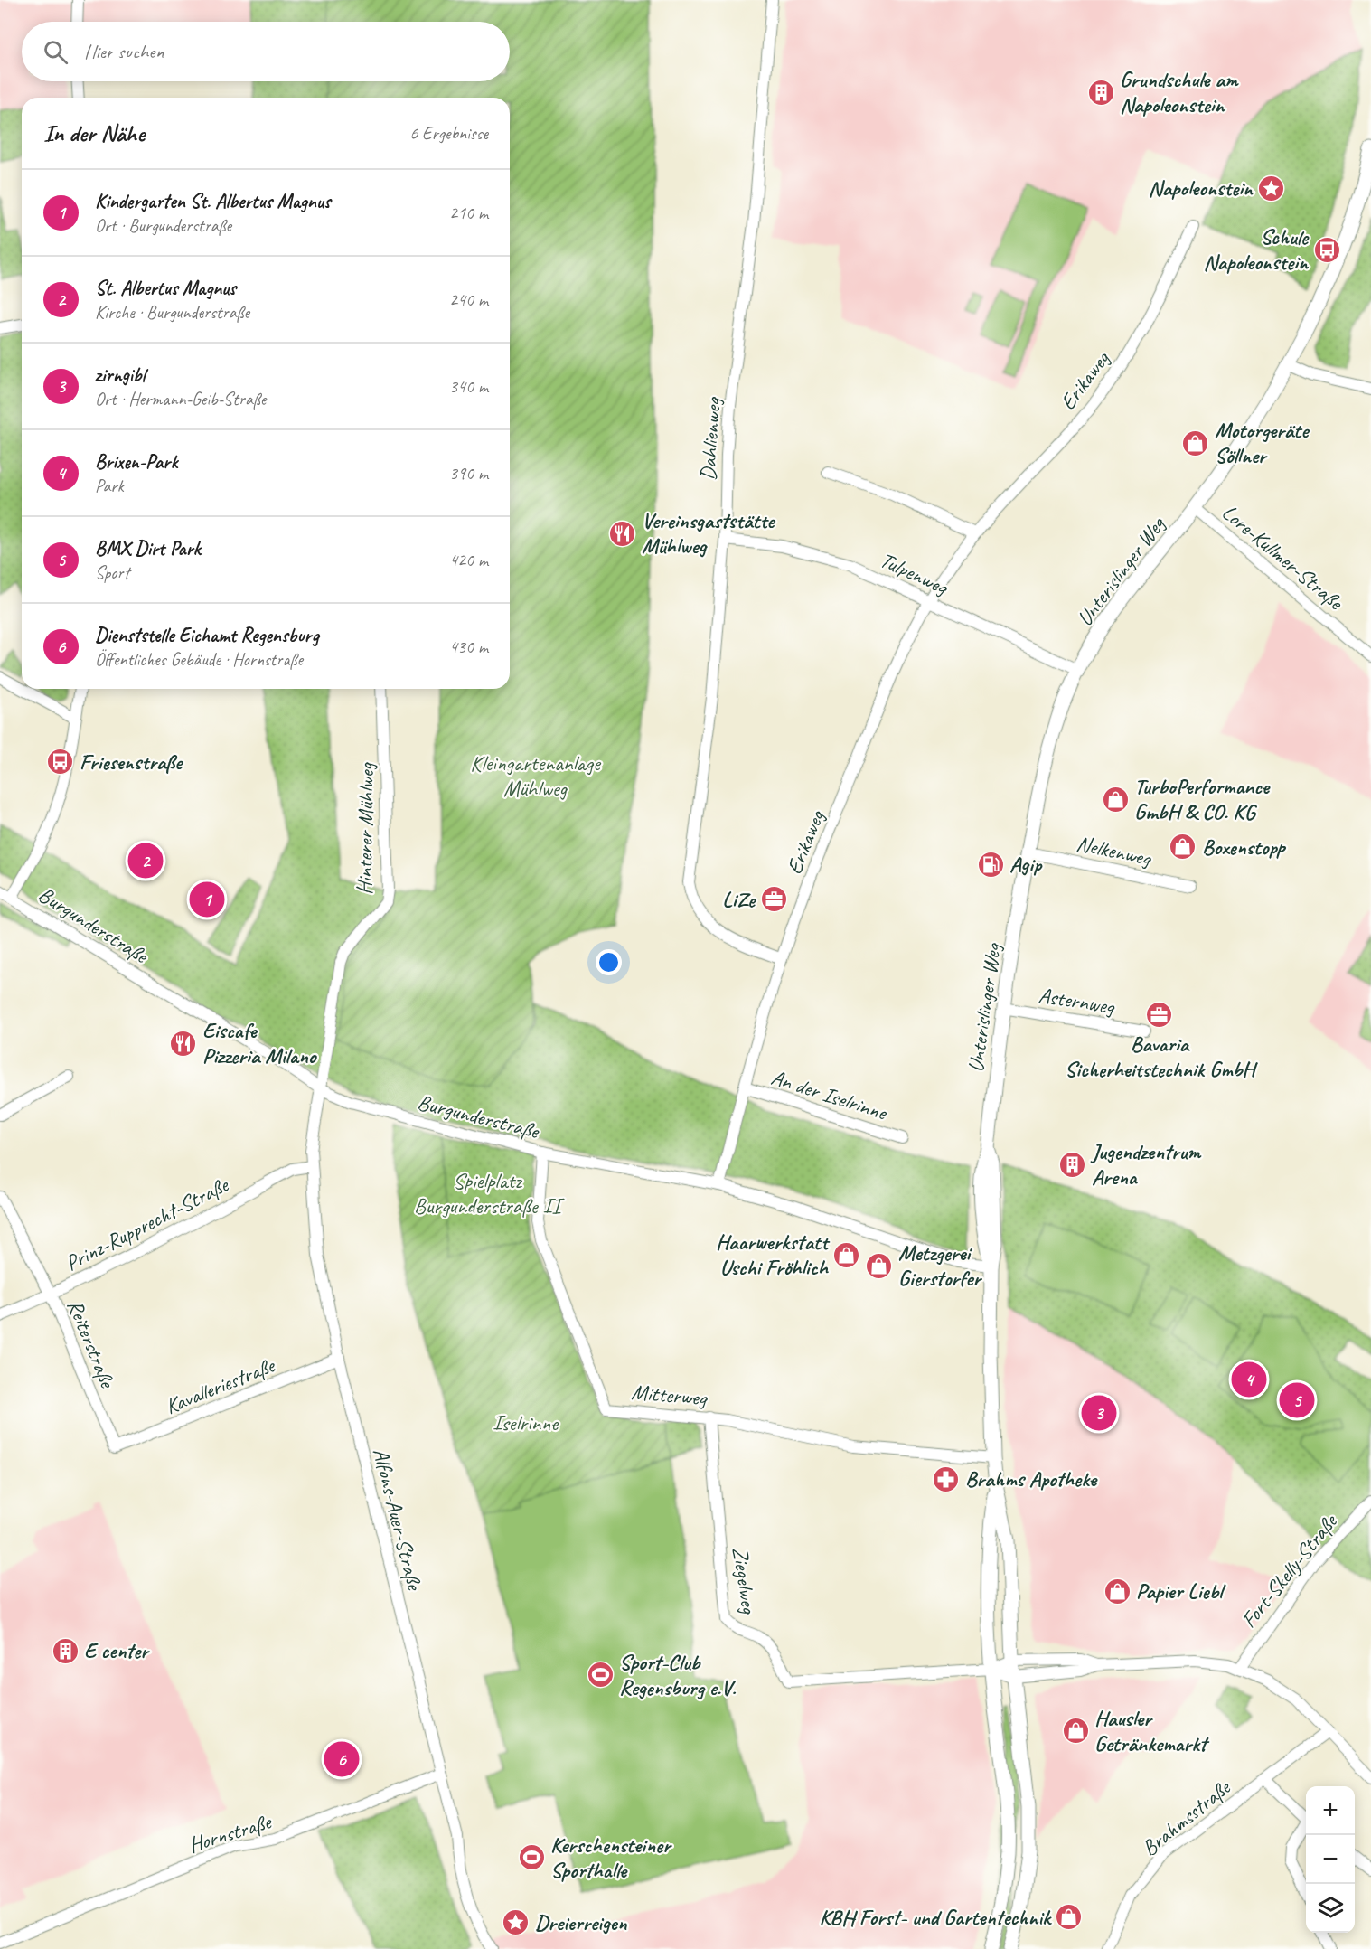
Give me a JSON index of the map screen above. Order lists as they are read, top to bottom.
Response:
{
  "streets": {
    "street": [
      "Erikaweg",
      "Dahlienweg",
      "Lore-Kullmer-Straße",
      "Unterislinger Weg",
      "Tulpenweg",
      "Hinterer Mühlweg",
      "Nelkenweg",
      "Burgunderstraße",
      "Asternweg",
      "An der Iselrinne",
      "Prinz-Rupprecht-Straße",
      "Reiterstraße",
      "Kavalleriestraße",
      "Mitterweg",
      "Alfons-Auer-Straße",
      "Fort-Skelly-Straße",
      "Ziegelweg",
      "Brahmsstraße",
      "Hornstraße"
    ]
  },
  "crossings": [
    ["Erikaweg", "Dahlienweg"],
    ["Erikaweg", "Tulpenweg"],
    ["Erikaweg", "Burgunderstraße"],
    ["Erikaweg", "An der Iselrinne"],
    ["Dahlienweg", "Tulpenweg"],
    ["Lore-Kullmer-Straße", "Unterislinger Weg"],
    ["Unterislinger Weg", "Tulpenweg"],
    ["Unterislinger Weg", "Nelkenweg"],
    ["Unterislinger Weg", "Burgunderstraße"],
    ["Unterislinger Weg", "Asternweg"],
    ["Unterislinger Weg", "Mitterweg"],
    ["Hinterer Mühlweg", "Burgunderstraße"],
    ["Hinterer Mühlweg", "Alfons-Auer-Straße"],
    ["Burgunderstraße", "Mitterweg"],
    ["Burgunderstraße", "Alfons-Auer-Straße"],
    ["Prinz-Rupprecht-Straße", "Reiterstraße"],
    ["Prinz-Rupprecht-Straße", "Alfons-Auer-Straße"],
    ["Reiterstraße", "Kavalleriestraße"],
    ["Kavalleriestraße", "Alfons-Auer-Straße"],
    ["Mitterweg", "Ziegelweg"],
    ["Alfons-Auer-Straße", "Hornstraße"]
  ],
  "parks": ["Kleingartenanlage Mühlweg", "Spielplatz Burgunderstraße II", "Iselrinne"],
  "places": {
    "building": ["Grundschule am Napoleonstein", "Jugendzentrum Arena", "E center"],
    "place": ["Napoleonstein", "Dreierreigen"],
    "bus stop": ["Schule Napoleonstein", "Friesenstraße"],
    "shop": [
      "Motorgeräte Söllner",
      "TurboPerformance GmbH & CO. KG",
      "Boxenstopp",
      "Haarwerkstatt Uschi Fröhlich",
      "Metzgerei Gierstorfer",
      "Papier Liebl",
      "Hausler Getränkemarkt",
      "KBH Forst- und Gartentechnik"
    ],
    "restaurant": ["Vereinsgaststätte Mühlweg", "Eiscafe Pizzeria Milano"],
    "fuel station": ["Agip"],
    "office": ["LiZe", "Bavaria Sicherheitstechnik GmbH"],
    "pharmacy": ["Brahms Apotheke"],
    "sports": ["Sport-Club Regensburg e.V.", "Kerschensteiner Sporthalle"]
  },
  "page": {
    "search": "Hier suchen",
    "heading": ["In der Nähe", "6 Ergebnisse"],
    "list": [
      {
        "mark": "1",
        "name": "Kindergarten St. Albertus Magnus",
        "note": "Ort · Burgunderstraße",
        "value": "210 m"
      },
      {
        "mark": "2",
        "name": "St. Albertus Magnus",
        "note": "Kirche · Burgunderstraße",
        "value": "240 m"
      },
      {
        "mark": "3",
        "name": "zirngibl",
        "note": "Ort · Hermann-Geib-Straße",
        "value": "340 m"
      },
      {
        "mark": "4",
        "name": "Brixen-Park",
        "note": "Park",
        "value": "390 m"
      },
      {
        "mark": "5",
        "name": "BMX Dirt Park",
        "note": "Sport",
        "value": "420 m"
      },
      {
        "mark": "6",
        "name": "Dienststelle Eichamt Regensburg",
        "note": "Öffentliches Gebäude · Hornstraße",
        "value": "430 m"
      }
    ],
    "pins": [
      "2",
      "1",
      "4",
      "5",
      "3",
      "6"
    ],
    "map_buttons": ["+", "−"]
  }
}
